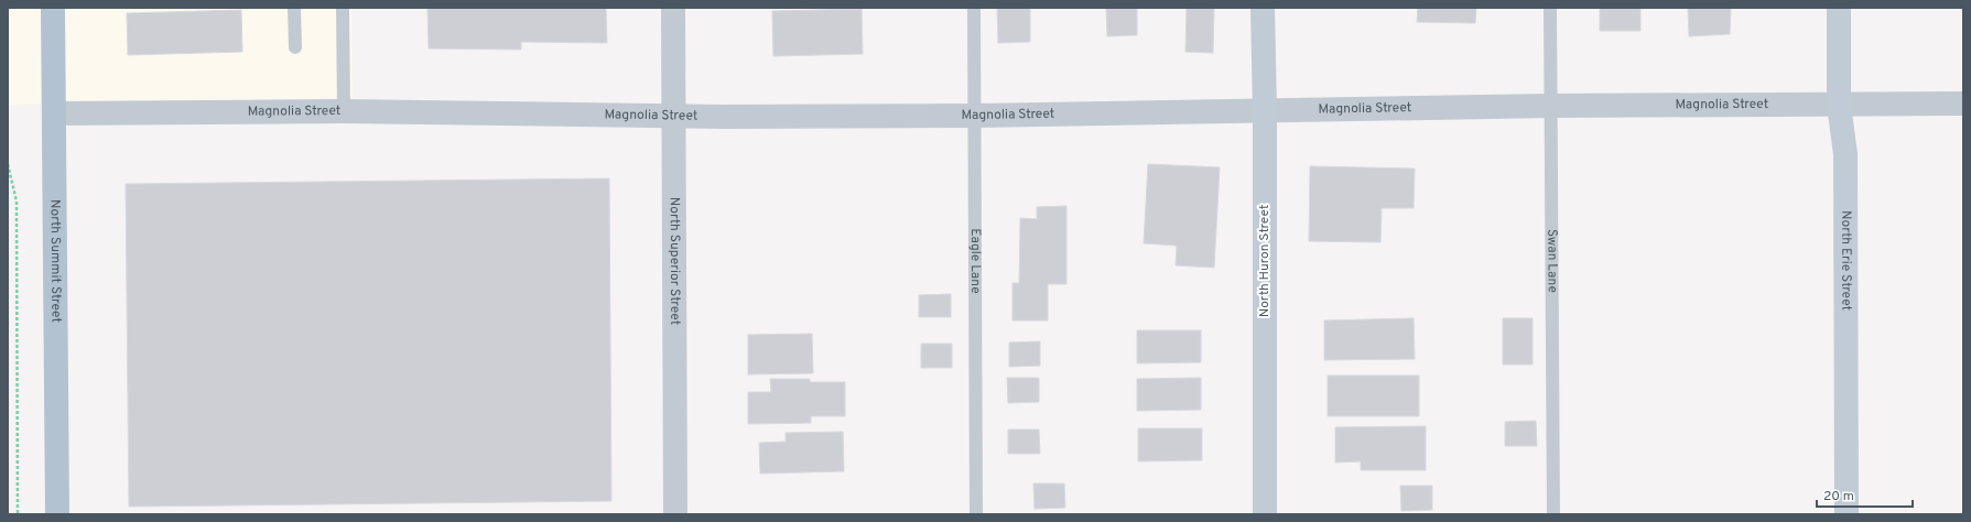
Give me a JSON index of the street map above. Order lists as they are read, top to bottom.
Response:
{
  "streets": {
    "main road": ["North Summit Street"],
    "street": [
      "Magnolia Street",
      "North Superior Street",
      "North Huron Street",
      "North Erie Street"
    ],
    "lane": ["Eagle Lane", "Swan Lane"]
  },
  "crossings": [
    ["Magnolia Street", "North Summit Street"],
    ["Magnolia Street", "North Superior Street"],
    ["Magnolia Street", "Eagle Lane"],
    ["Magnolia Street", "North Huron Street"],
    ["Magnolia Street", "Swan Lane"],
    ["Magnolia Street", "North Erie Street"]
  ],
  "scale_bar": "20 m"
}
